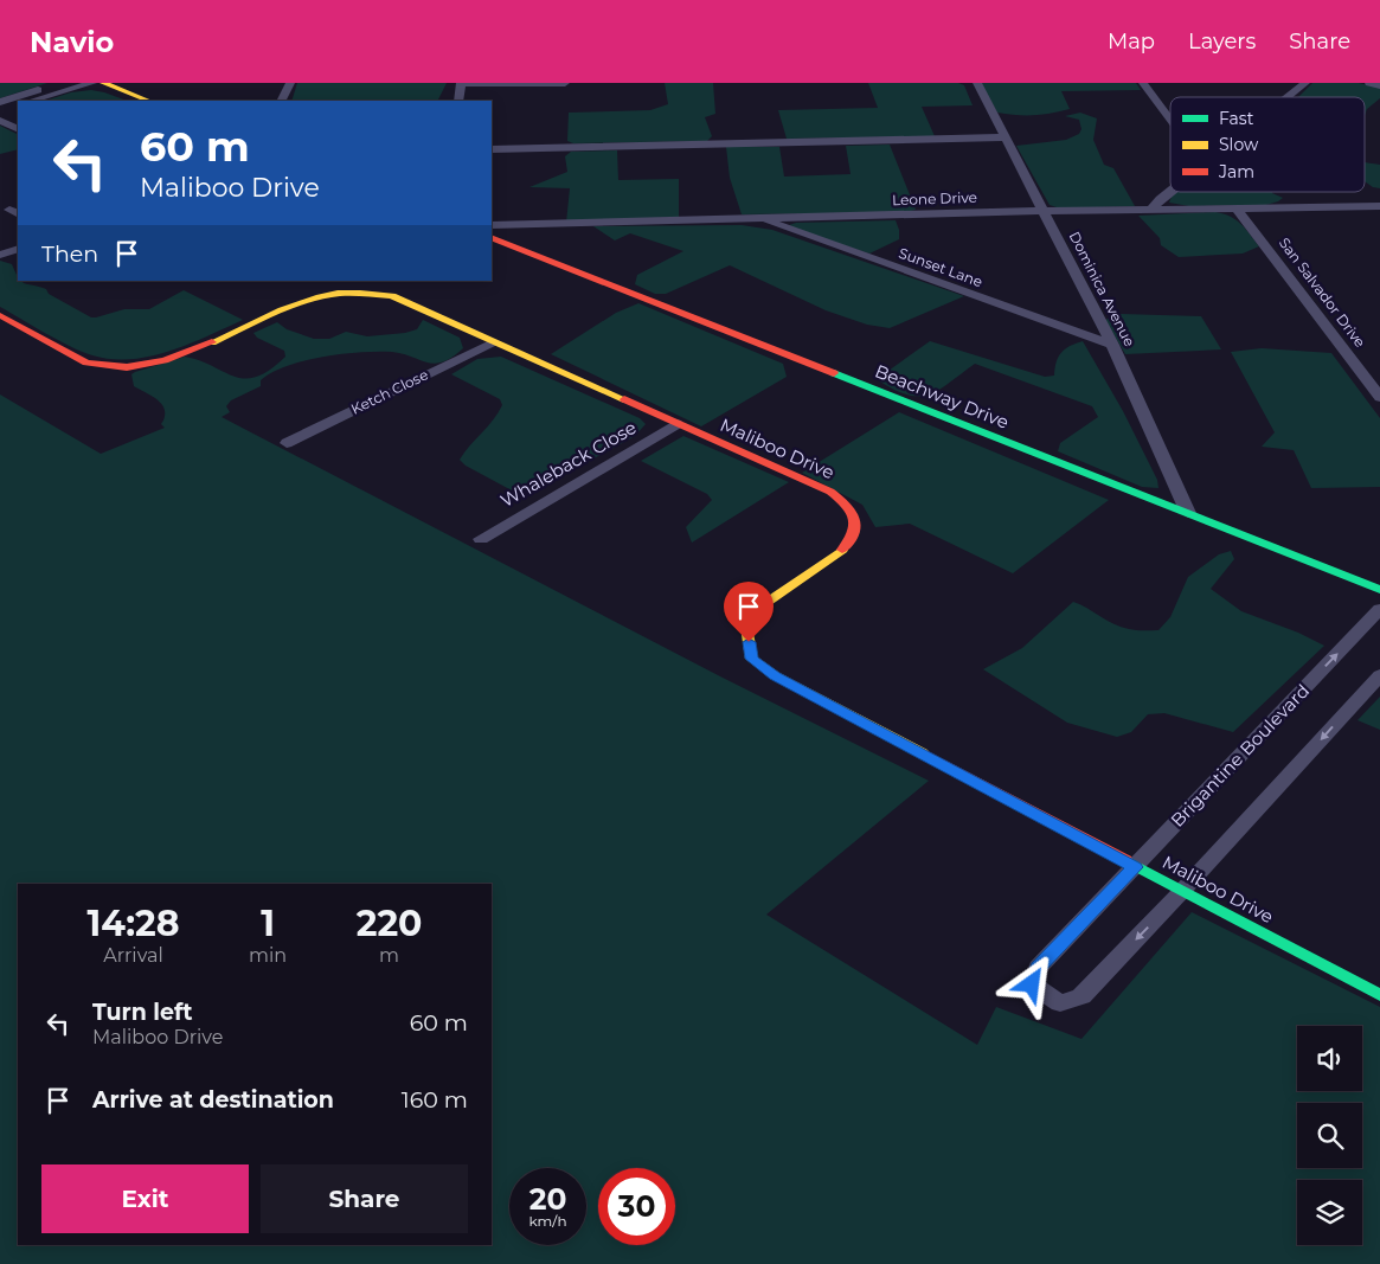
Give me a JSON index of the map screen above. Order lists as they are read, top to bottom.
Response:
{
  "streets": {
    "street": [
      "Leone Drive",
      "Sunset Lane",
      "Dominica Avenue",
      "San Salvador Drive",
      "Ketch Close",
      "Beachway Drive",
      "Maliboo Drive",
      "Whaleback Close",
      "Brigantine Boulevard"
    ]
  },
  "crossings": [
    ["Leone Drive", "Sunset Lane"],
    ["Leone Drive", "Dominica Avenue"],
    ["Leone Drive", "San Salvador Drive"],
    ["Sunset Lane", "Dominica Avenue"],
    ["Dominica Avenue", "Beachway Drive"],
    ["Ketch Close", "Maliboo Drive"],
    ["Maliboo Drive", "Whaleback Close"],
    ["Maliboo Drive", "Brigantine Boulevard"]
  ],
  "legend": ["Fast", "Slow", "Jam"],
  "page": {
    "header": "Navio",
    "nav": ["Map", "Layers", "Share"],
    "turn": ["60 m", "Maliboo Drive"],
    "then": "Then",
    "eta": [
      "14:28",
      "Arrival",
      "1",
      "min",
      "220",
      "m"
    ],
    "list": [
      {
        "name": "Turn left",
        "note": "Maliboo Drive",
        "value": "60 m"
      },
      {
        "name": "Arrive at destination",
        "value": "160 m"
      }
    ],
    "buttons": ["Exit", "Share"],
    "speed": "20 km/h",
    "limit": "30"
  }
}
